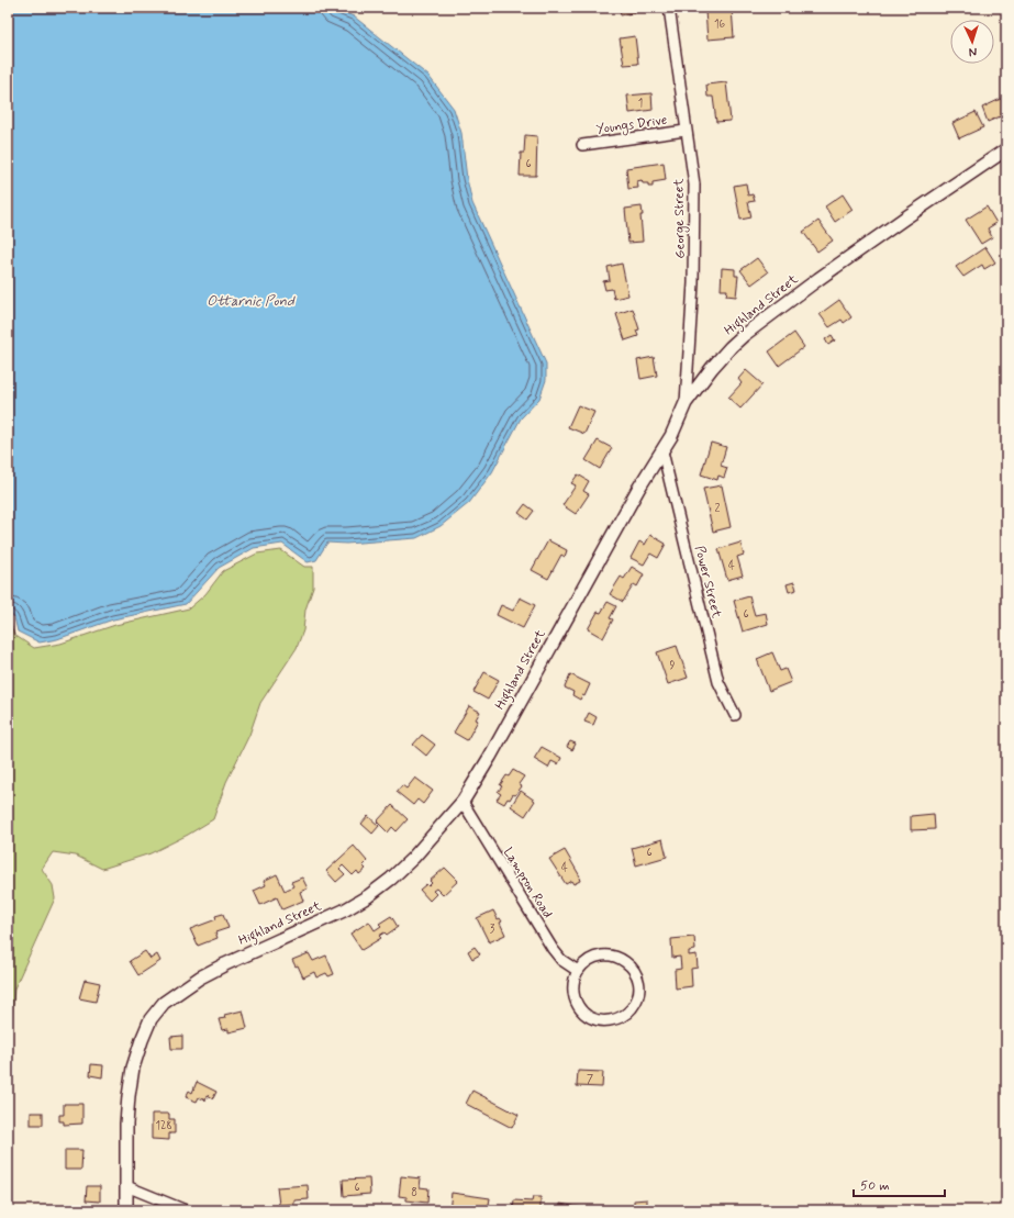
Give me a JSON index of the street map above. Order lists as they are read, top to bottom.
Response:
{
  "streets": {
    "street": [
      "Youngs Drive",
      "George Street",
      "Highland Street",
      "Power Street",
      "Lampron Road"
    ]
  },
  "crossings": [
    ["Youngs Drive", "George Street"],
    ["George Street", "Highland Street"],
    ["Highland Street", "Power Street"],
    ["Highland Street", "Lampron Road"]
  ],
  "water": ["Ottarnic Pond"],
  "house_numbers": [
    "16",
    "1",
    "6",
    "2",
    "4",
    "6",
    "9",
    "6",
    "4",
    "3",
    "7",
    "128",
    "6",
    "8"
  ],
  "scale_bar": "50 m",
  "north": "bottom"
}
